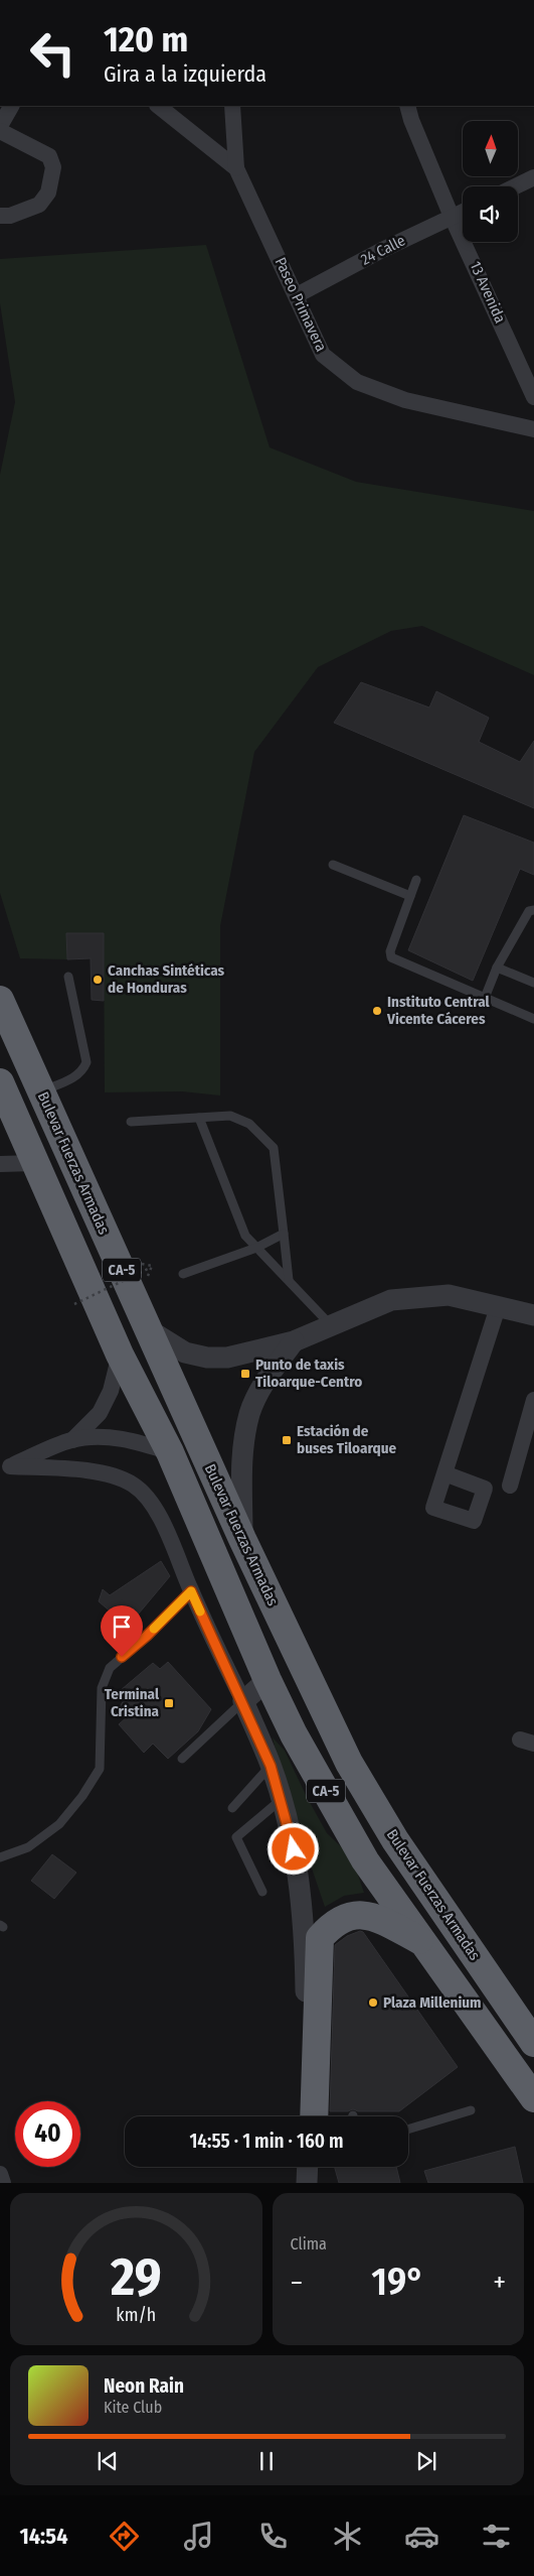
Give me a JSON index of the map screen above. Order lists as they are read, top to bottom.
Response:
{
  "streets": {
    "highway": ["Bulevar Fuerzas Armadas", "CA-5"],
    "street": ["24 Calle", "13 Avenida", "Paseo Primavera"]
  },
  "crossings": [
    ["24 Calle", "13 Avenida"],
    ["24 Calle", "Paseo Primavera"]
  ],
  "places": {
    "other": ["Canchas Sintéticas de Honduras", "Instituto Central Vicente Cáceres", "Plaza Millenium"],
    "transit": ["Punto de taxis Tiloarque-Centro", "Estación de buses Tiloarque", "Terminal Cristina"]
  },
  "north": "top",
  "page": {
    "turn": ["120 m", "Gira a la izquierda"],
    "limit": "40",
    "trip": "14:55 · 1 min · 160 m",
    "tile": "Clima",
    "heat": ["−", "19°", "+"],
    "song": ["Neon Rain", "Kite Club"],
    "tabs": "14:54",
    "gauge": ["29", "km/h"]
  }
}
